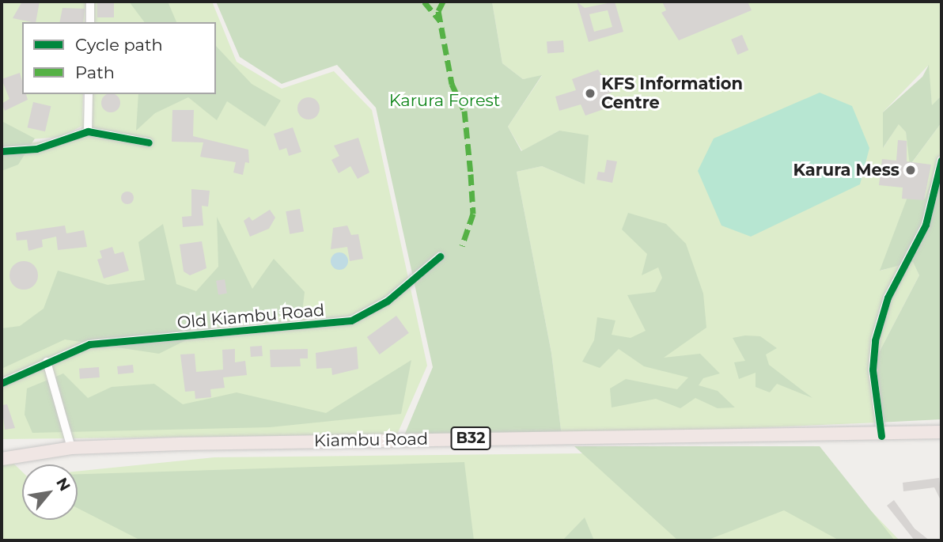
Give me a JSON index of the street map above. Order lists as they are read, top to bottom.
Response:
{
  "streets": {
    "highway": ["B32", "Kiambu Road"],
    "street": ["Old Kiambu Road"]
  },
  "parks": ["Karura Forest"],
  "places": ["KFS Information Centre", "Karura Mess"],
  "legend": ["Cycle path", "Path"],
  "north": "top right"
}
